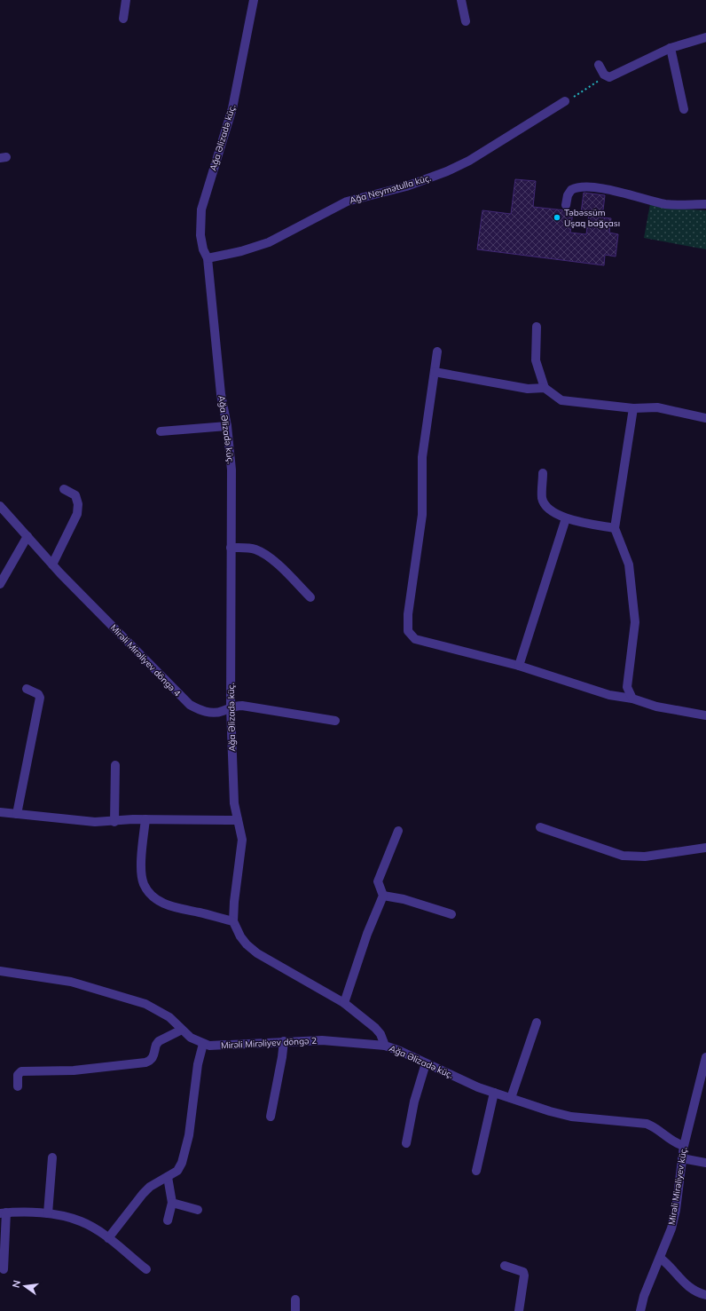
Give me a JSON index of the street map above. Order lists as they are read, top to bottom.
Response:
{
  "streets": {
    "street": [
      "Ağa Əlizadə küç.",
      "Ağa Neymətulla küç.",
      "Mirəli Mirəliyev döngə 4",
      "Mirəli Mirəliyev döngə 2",
      "Mirəli Mirəliyev küç."
    ]
  },
  "crossings": [
    ["Ağa Əlizadə küç.", "Ağa Neymətulla küç."],
    ["Ağa Əlizadə küç.", "Mirəli Mirəliyev döngə 4"],
    ["Ağa Əlizadə küç.", "Mirəli Mirəliyev döngə 2"],
    ["Ağa Əlizadə küç.", "Mirəli Mirəliyev küç."]
  ],
  "places": ["Təbəssüm Uşaq bağçası"],
  "north": "left"
}
